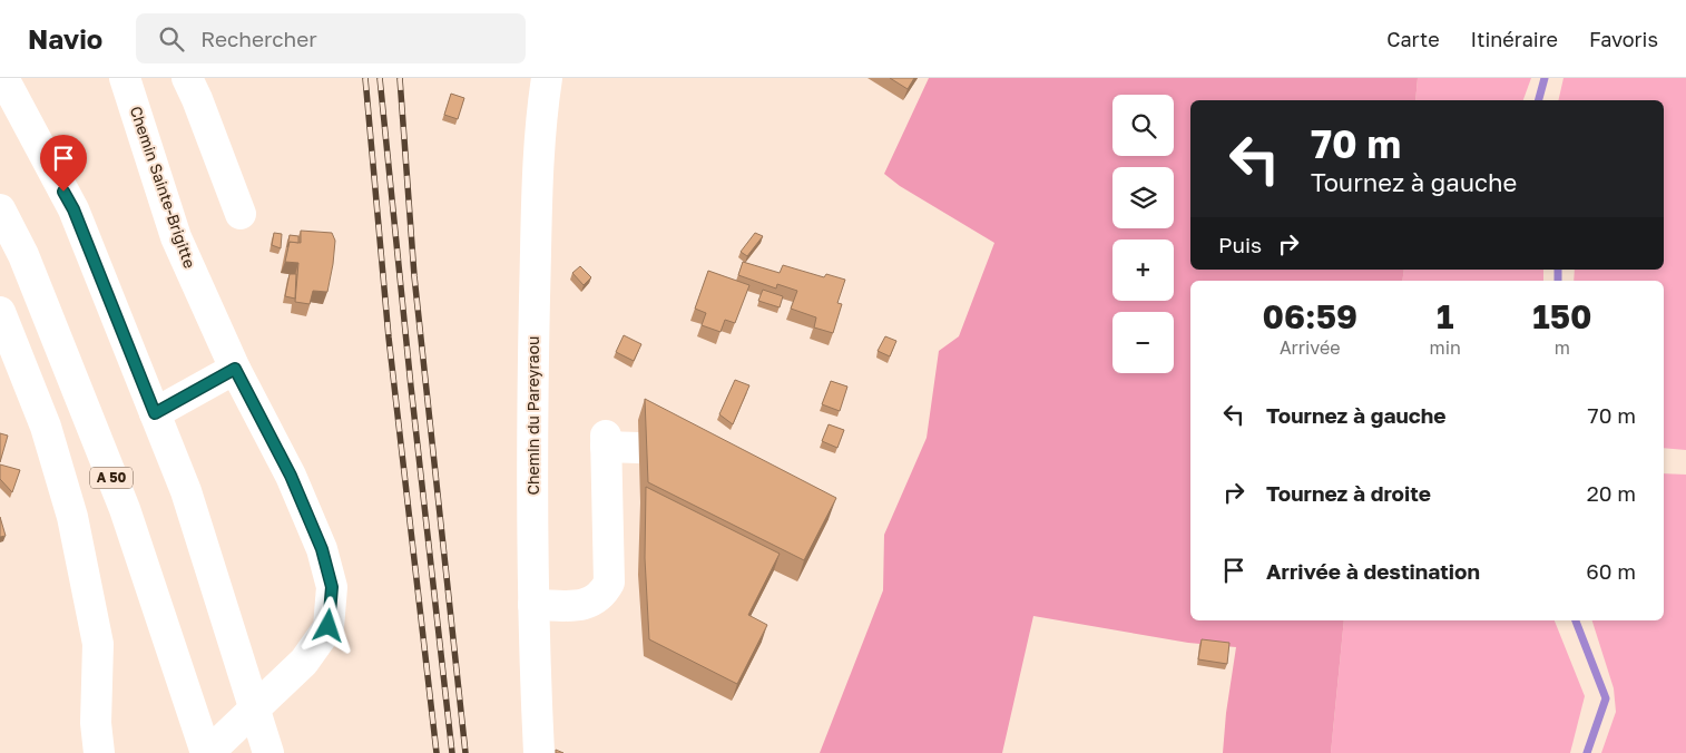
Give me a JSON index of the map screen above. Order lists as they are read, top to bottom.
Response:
{
  "streets": {
    "main road": ["Chemin Sainte-Brigitte", "Chemin du Pareyraou", "A 50"]
  },
  "crossings": [
    ["Chemin Sainte-Brigitte", "A 50"]
  ],
  "page": {
    "header": "Navio",
    "search": "Rechercher",
    "nav": ["Carte", "Itinéraire", "Favoris"],
    "map_buttons": ["+", "−"],
    "turn": ["70 m", "Tournez à gauche"],
    "then": "Puis",
    "eta": [
      "06:59",
      "Arrivée",
      "1",
      "min",
      "150",
      "m"
    ],
    "list": [
      {
        "name": "Tournez à gauche",
        "value": "70 m"
      },
      {
        "name": "Tournez à droite",
        "value": "20 m"
      },
      {
        "name": "Arrivée à destination",
        "value": "60 m"
      }
    ]
  }
}
